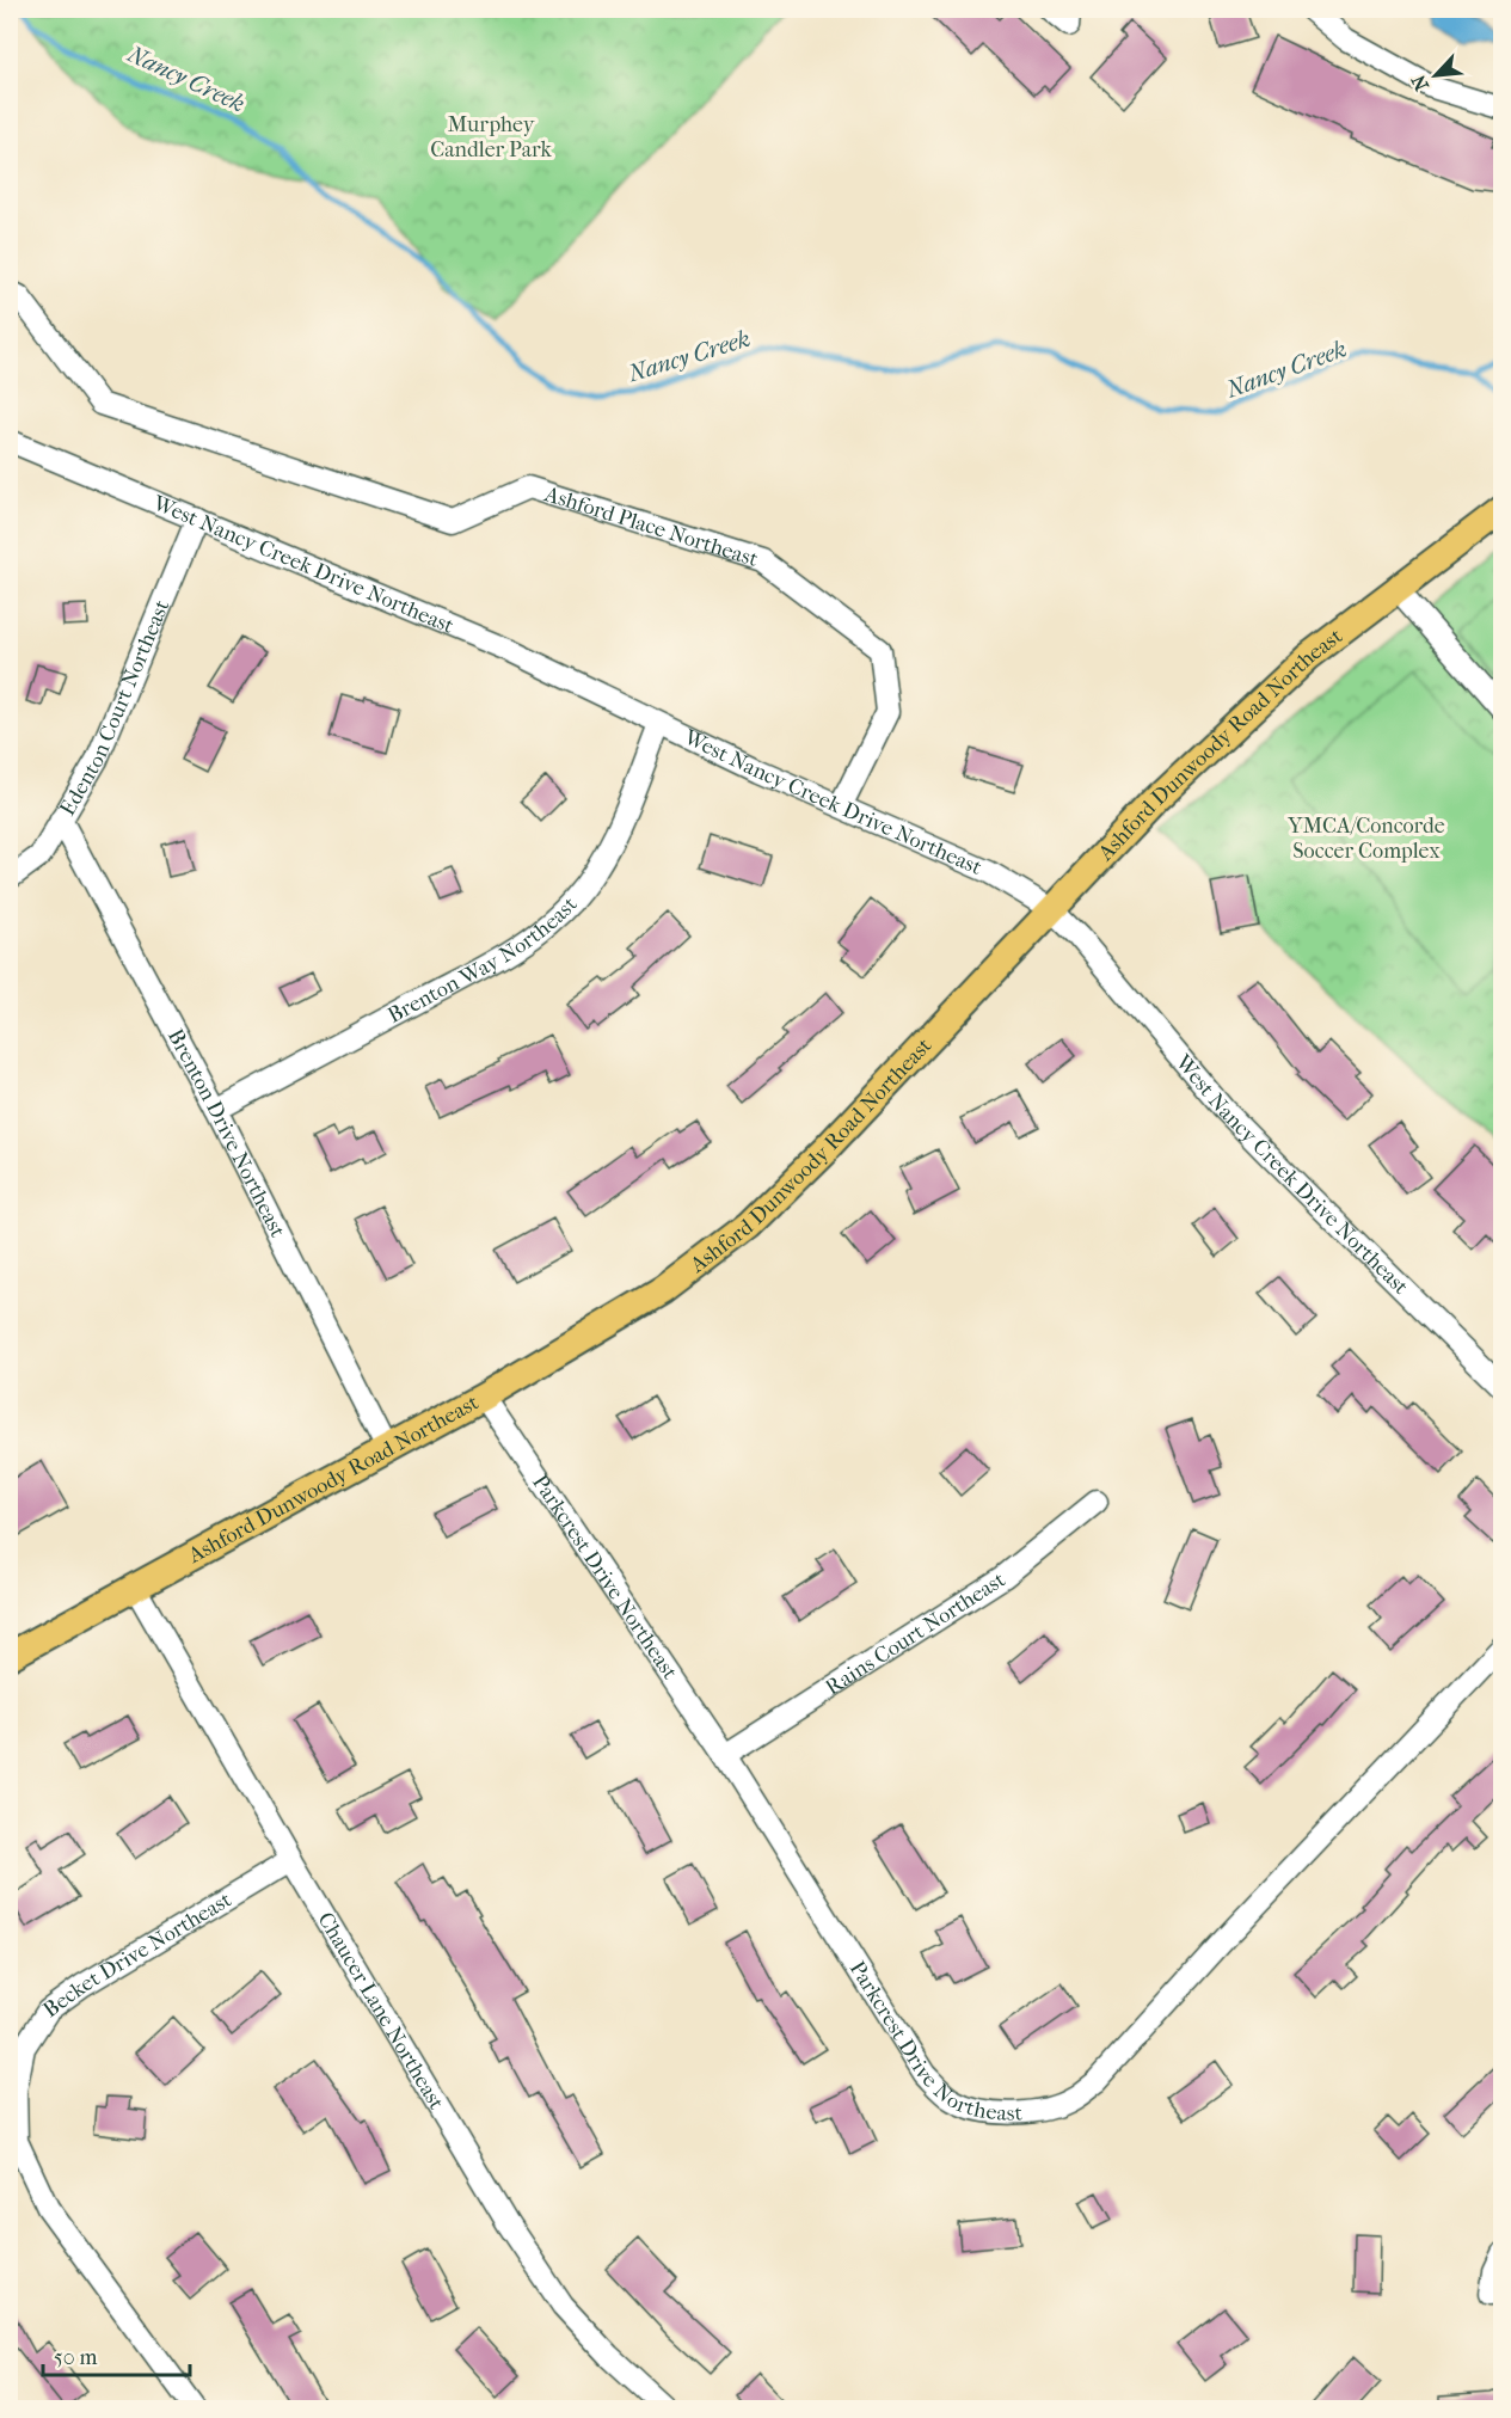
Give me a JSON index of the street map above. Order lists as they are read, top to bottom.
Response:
{
  "streets": {
    "main road": ["Ashford Dunwoody Road Northeast"],
    "street": [
      "Ashford Place Northeast",
      "West Nancy Creek Drive Northeast",
      "Edenton Court Northeast",
      "Brenton Way Northeast",
      "Brenton Drive Northeast",
      "Parkcrest Drive Northeast",
      "Rains Court Northeast",
      "Becket Drive Northeast",
      "Chaucer Lane Northeast"
    ]
  },
  "crossings": [
    ["Ashford Place Northeast", "West Nancy Creek Drive Northeast"],
    ["West Nancy Creek Drive Northeast", "Edenton Court Northeast"],
    ["West Nancy Creek Drive Northeast", "Ashford Dunwoody Road Northeast"],
    ["West Nancy Creek Drive Northeast", "Brenton Way Northeast"],
    ["Edenton Court Northeast", "Brenton Drive Northeast"],
    ["Ashford Dunwoody Road Northeast", "Brenton Drive Northeast"],
    ["Ashford Dunwoody Road Northeast", "Parkcrest Drive Northeast"],
    ["Ashford Dunwoody Road Northeast", "Chaucer Lane Northeast"],
    ["Brenton Way Northeast", "Brenton Drive Northeast"],
    ["Parkcrest Drive Northeast", "Rains Court Northeast"],
    ["Becket Drive Northeast", "Chaucer Lane Northeast"]
  ],
  "water": ["Nancy Creek"],
  "parks": ["Murphey Candler Park", "YMCA/Concorde Soccer Complex"],
  "scale_bar": "50 m",
  "north": "bottom left"
}
